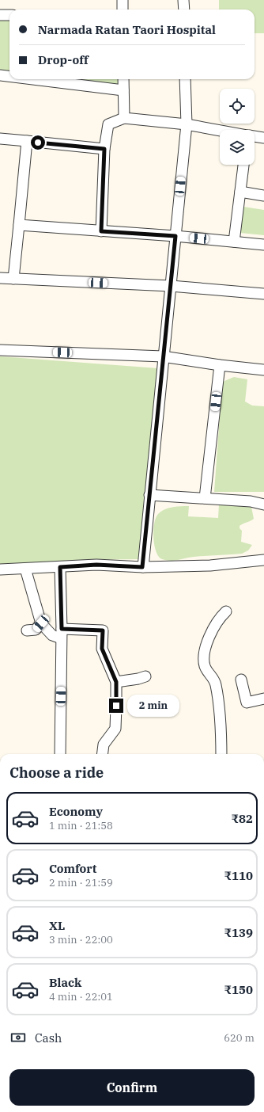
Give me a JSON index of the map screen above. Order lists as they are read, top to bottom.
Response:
{
  "page": {
    "banner": ["Narmada Ratan Taori Hospital", "Drop-off"],
    "bubble": "2 min",
    "heading": "Choose a ride",
    "list": [
      {
        "name": "Economy",
        "note": "1 min · 21:58",
        "value": "₹82"
      },
      {
        "name": "Comfort",
        "note": "2 min · 21:59",
        "value": "₹110"
      },
      {
        "name": "XL",
        "note": "3 min · 22:00",
        "value": "₹139"
      },
      {
        "name": "Black",
        "note": "4 min · 22:01",
        "value": "₹150"
      }
    ],
    "pay": ["Cash", "620 m"],
    "buttons": "Confirm"
  }
}
